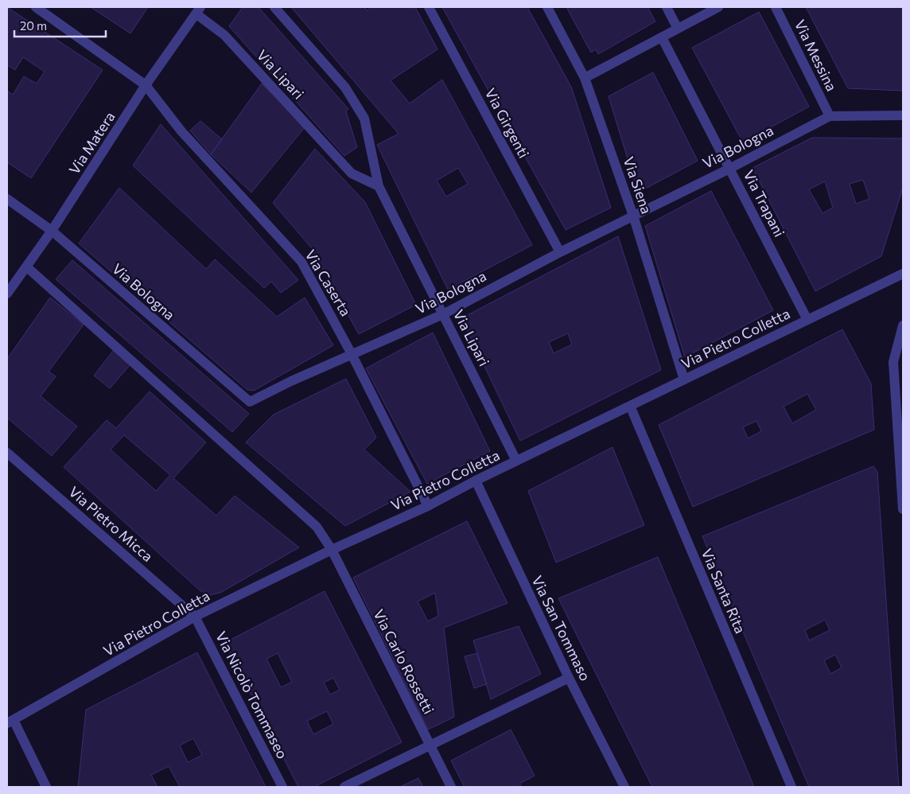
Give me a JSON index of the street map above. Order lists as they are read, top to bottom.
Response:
{
  "streets": {
    "street": [
      "Via Messina",
      "Via Lipari",
      "Via Girgenti",
      "Via Matera",
      "Via Bologna",
      "Via Siena",
      "Via Trapani",
      "Via Caserta",
      "Via Pietro Colletta",
      "Via Pietro Micca",
      "Via Santa Rita",
      "Via San Tommaso",
      "Via Carlo Rossetti",
      "Via Nicolò Tommaseo"
    ]
  },
  "crossings": [
    ["Via Messina", "Via Bologna"],
    ["Via Lipari", "Via Matera"],
    ["Via Lipari", "Via Bologna"],
    ["Via Lipari", "Via Pietro Colletta"],
    ["Via Girgenti", "Via Bologna"],
    ["Via Matera", "Via Bologna"],
    ["Via Matera", "Via Caserta"],
    ["Via Matera", "Via Carlo Rossetti"],
    ["Via Bologna", "Via Siena"],
    ["Via Bologna", "Via Trapani"],
    ["Via Bologna", "Via Caserta"],
    ["Via Siena", "Via Pietro Colletta"],
    ["Via Trapani", "Via Pietro Colletta"],
    ["Via Caserta", "Via Pietro Colletta"],
    ["Via Pietro Colletta", "Via Pietro Micca"],
    ["Via Pietro Colletta", "Via Santa Rita"],
    ["Via Pietro Colletta", "Via San Tommaso"],
    ["Via Pietro Colletta", "Via Carlo Rossetti"],
    ["Via Pietro Colletta", "Via Nicolò Tommaseo"],
    ["Via Pietro Micca", "Via Nicolò Tommaseo"]
  ],
  "scale_bar": "20 m"
}
